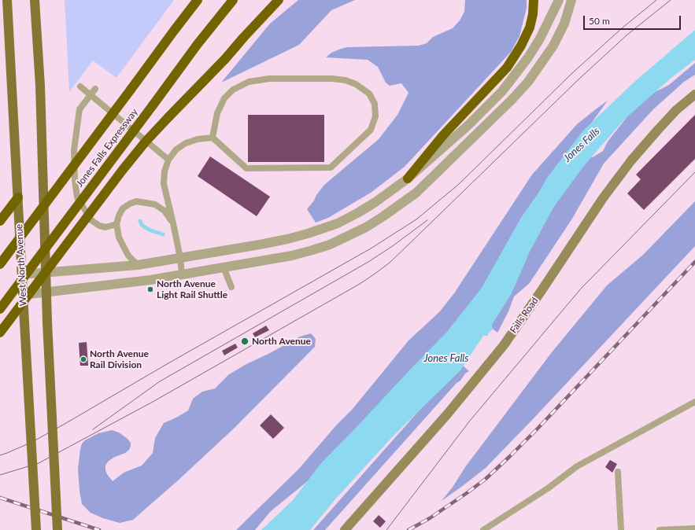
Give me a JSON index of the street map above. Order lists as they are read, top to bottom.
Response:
{
  "streets": {
    "highway": ["Jones Falls Expressway"],
    "main road": ["West North Avenue", "Falls Road"]
  },
  "water": ["Jones Falls"],
  "places": ["North Avenue Light Rail Shuttle", "North Avenue", "North Avenue Rail Division"],
  "scale_bar": "50 m"
}
